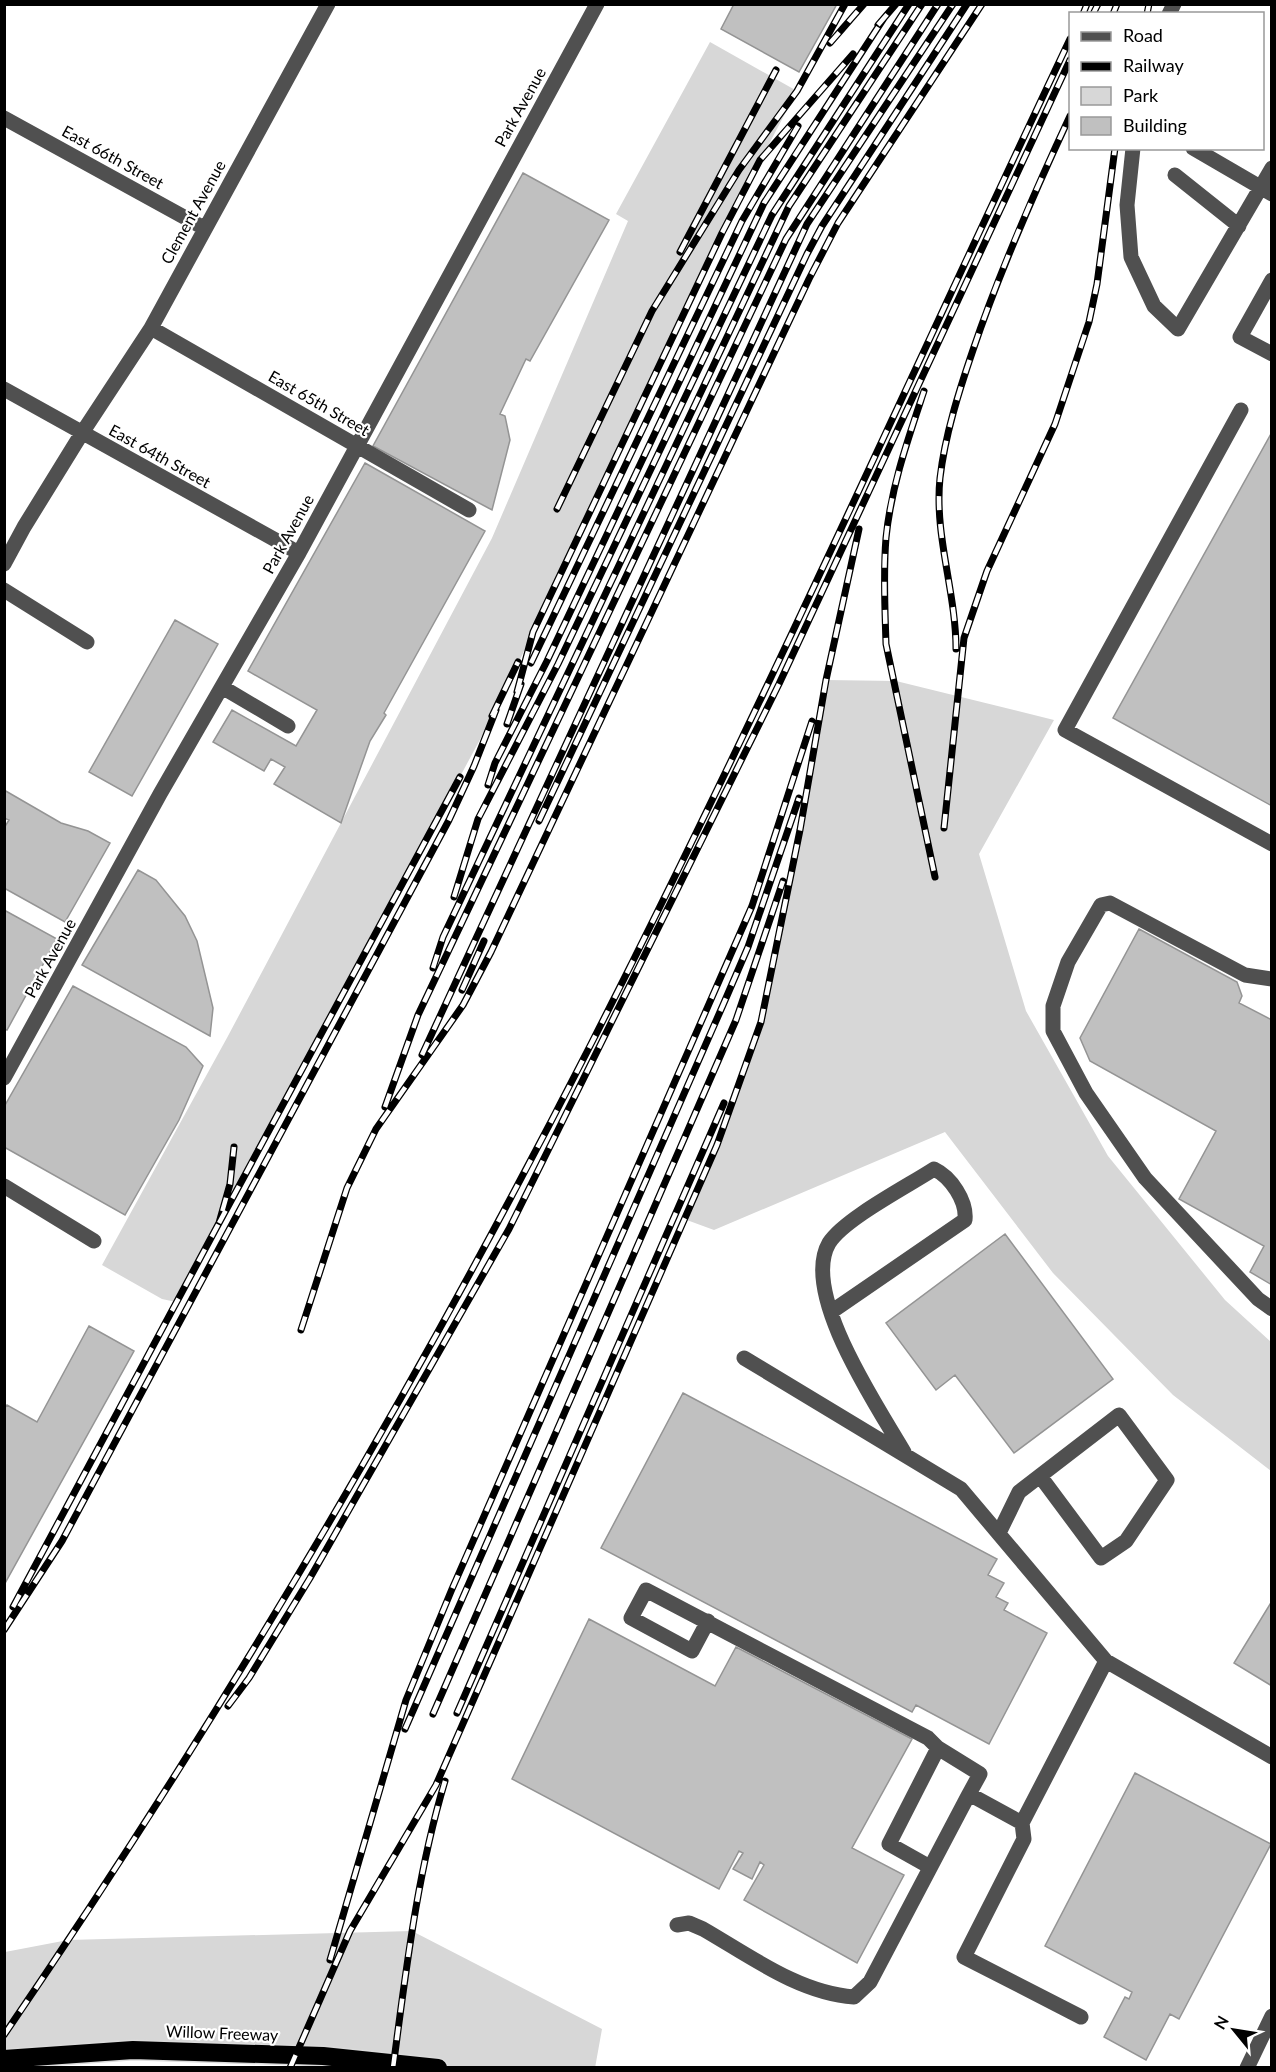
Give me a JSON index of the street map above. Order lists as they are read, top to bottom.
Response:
{
  "streets": {
    "highway": ["Willow Freeway"],
    "street": [
      "Park Avenue",
      "East 66th Street",
      "Clement Avenue",
      "East 65th Street",
      "East 64th Street"
    ]
  },
  "crossings": [
    ["Park Avenue", "East 65th Street"],
    ["Park Avenue", "East 64th Street"],
    ["East 66th Street", "Clement Avenue"],
    ["Clement Avenue", "East 65th Street"],
    ["Clement Avenue", "East 64th Street"]
  ],
  "legend": [
    "Road",
    "Railway",
    "Park",
    "Building"
  ],
  "north": "top left"
}
